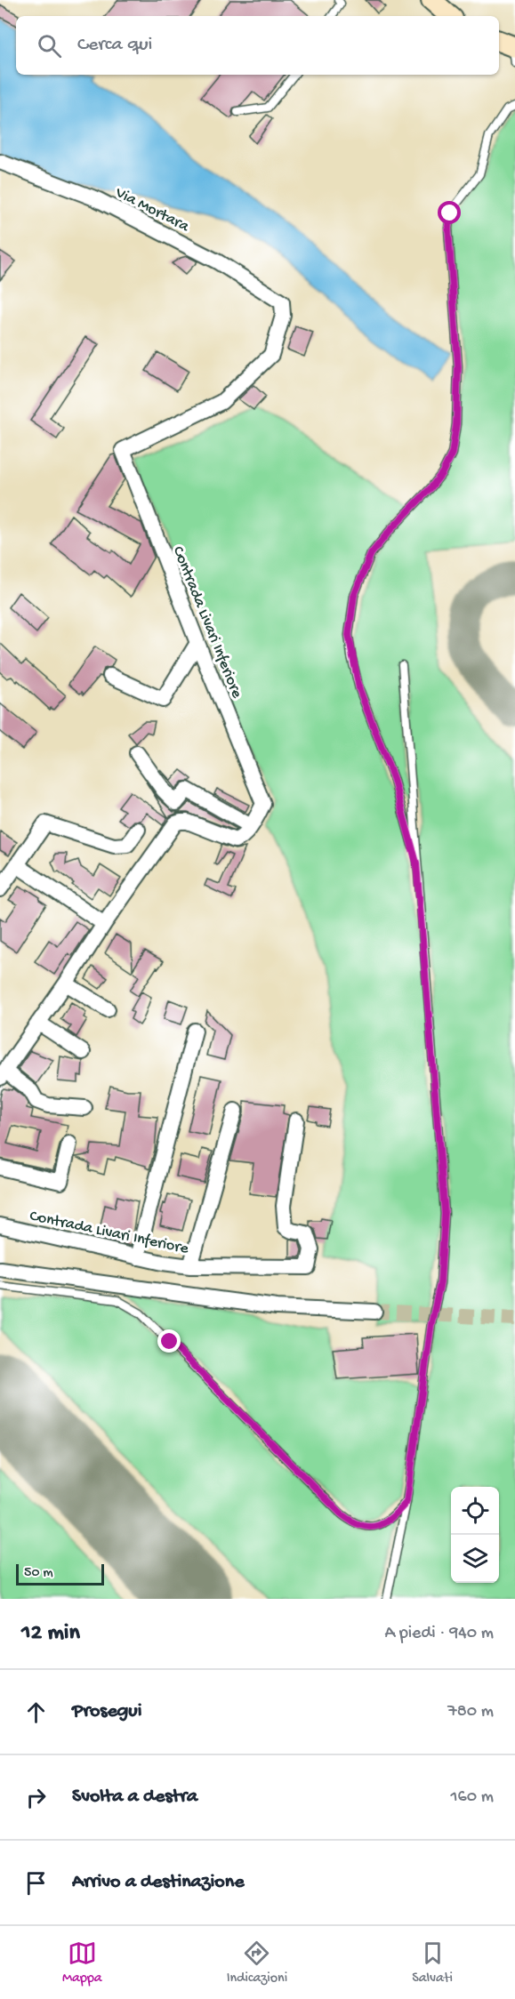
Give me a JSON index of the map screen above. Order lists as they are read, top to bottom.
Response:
{
  "streets": {
    "street": ["Via Mortara", "Contrada Livari Inferiore"]
  },
  "crossings": [
    ["Via Mortara", "Contrada Livari Inferiore"]
  ],
  "scale_bar": "50 m",
  "page": {
    "search": "Cerca qui",
    "scale": "50 m",
    "heading": ["12 min", "A piedi · 940 m"],
    "list": [
      ["Prosegui", "780 m"],
      ["Svolta a destra", "160 m"],
      "Arrivo a destinazione"
    ],
    "nav": ["Mappa", "Indicazioni", "Salvati"]
  }
}
